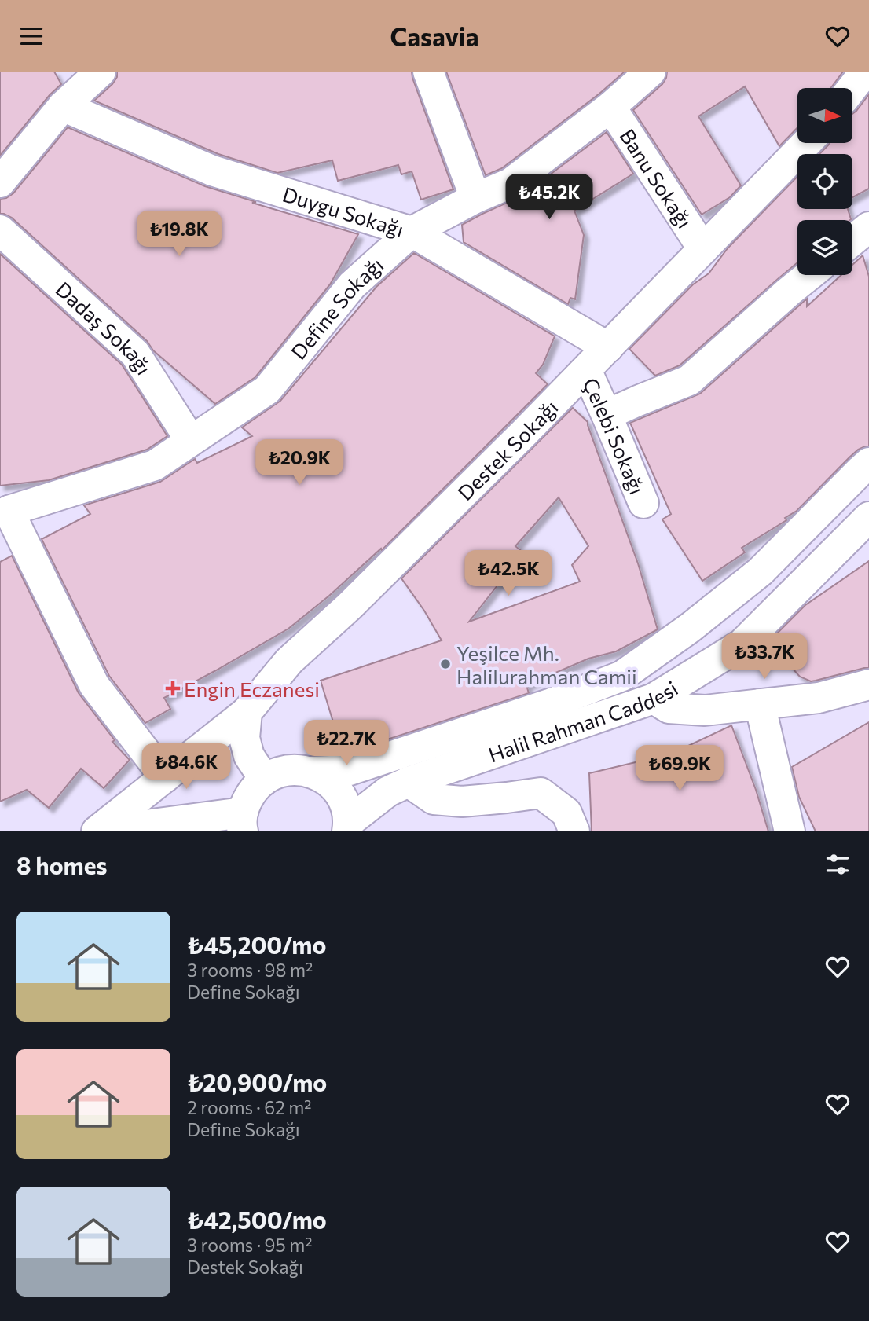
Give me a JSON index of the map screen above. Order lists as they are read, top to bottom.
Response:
{
  "streets": {
    "street": [
      "Banu Sokağı",
      "Duygu Sokağı",
      "Define Sokağı",
      "Dadaş Sokağı",
      "Çelebi Sokağı",
      "Destek Sokağı",
      "Halil Rahman Caddesi"
    ]
  },
  "crossings": [
    ["Banu Sokağı", "Define Sokağı"],
    ["Banu Sokağı", "Destek Sokağı"],
    ["Duygu Sokağı", "Define Sokağı"],
    ["Duygu Sokağı", "Destek Sokağı"],
    ["Define Sokağı", "Dadaş Sokağı"],
    ["Çelebi Sokağı", "Destek Sokağı"]
  ],
  "places": {
    "other": ["Yeşilce Mh. Halilurahman Camii"],
    "health": ["Engin Eczanesi"]
  },
  "north": "right",
  "page": {
    "header": "Casavia",
    "price": [
      "₺45.2K",
      "₺19.8K",
      "₺20.9K",
      "₺42.5K",
      "₺33.7K",
      "₺22.7K",
      "₺84.6K",
      "₺69.9K"
    ],
    "heading": "8 homes",
    "list": [
      {
        "name": "₺45,200/mo",
        "note": "3 rooms · 98 m² · Define Sokağı"
      },
      {
        "name": "₺20,900/mo",
        "note": "2 rooms · 62 m² · Define Sokağı"
      },
      {
        "name": "₺42,500/mo",
        "note": "3 rooms · 95 m² · Destek Sokağı"
      }
    ]
  }
}
